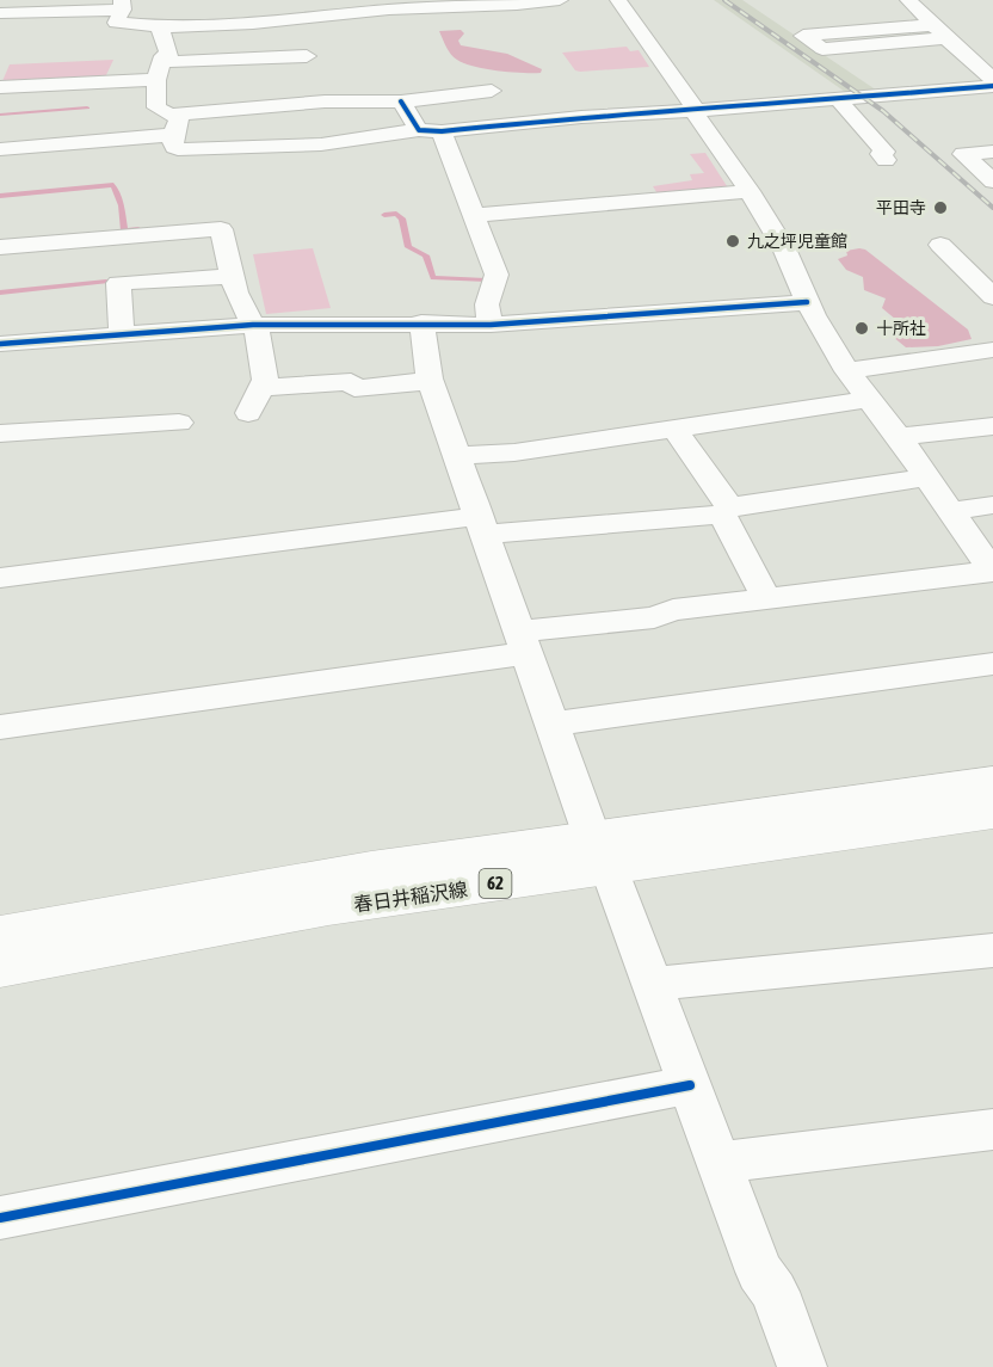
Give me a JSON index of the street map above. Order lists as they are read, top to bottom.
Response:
{
  "streets": {
    "main road": ["62", "春日井稲沢線"]
  },
  "places": ["平田寺", "九之坪児童館", "十所社"]
}
